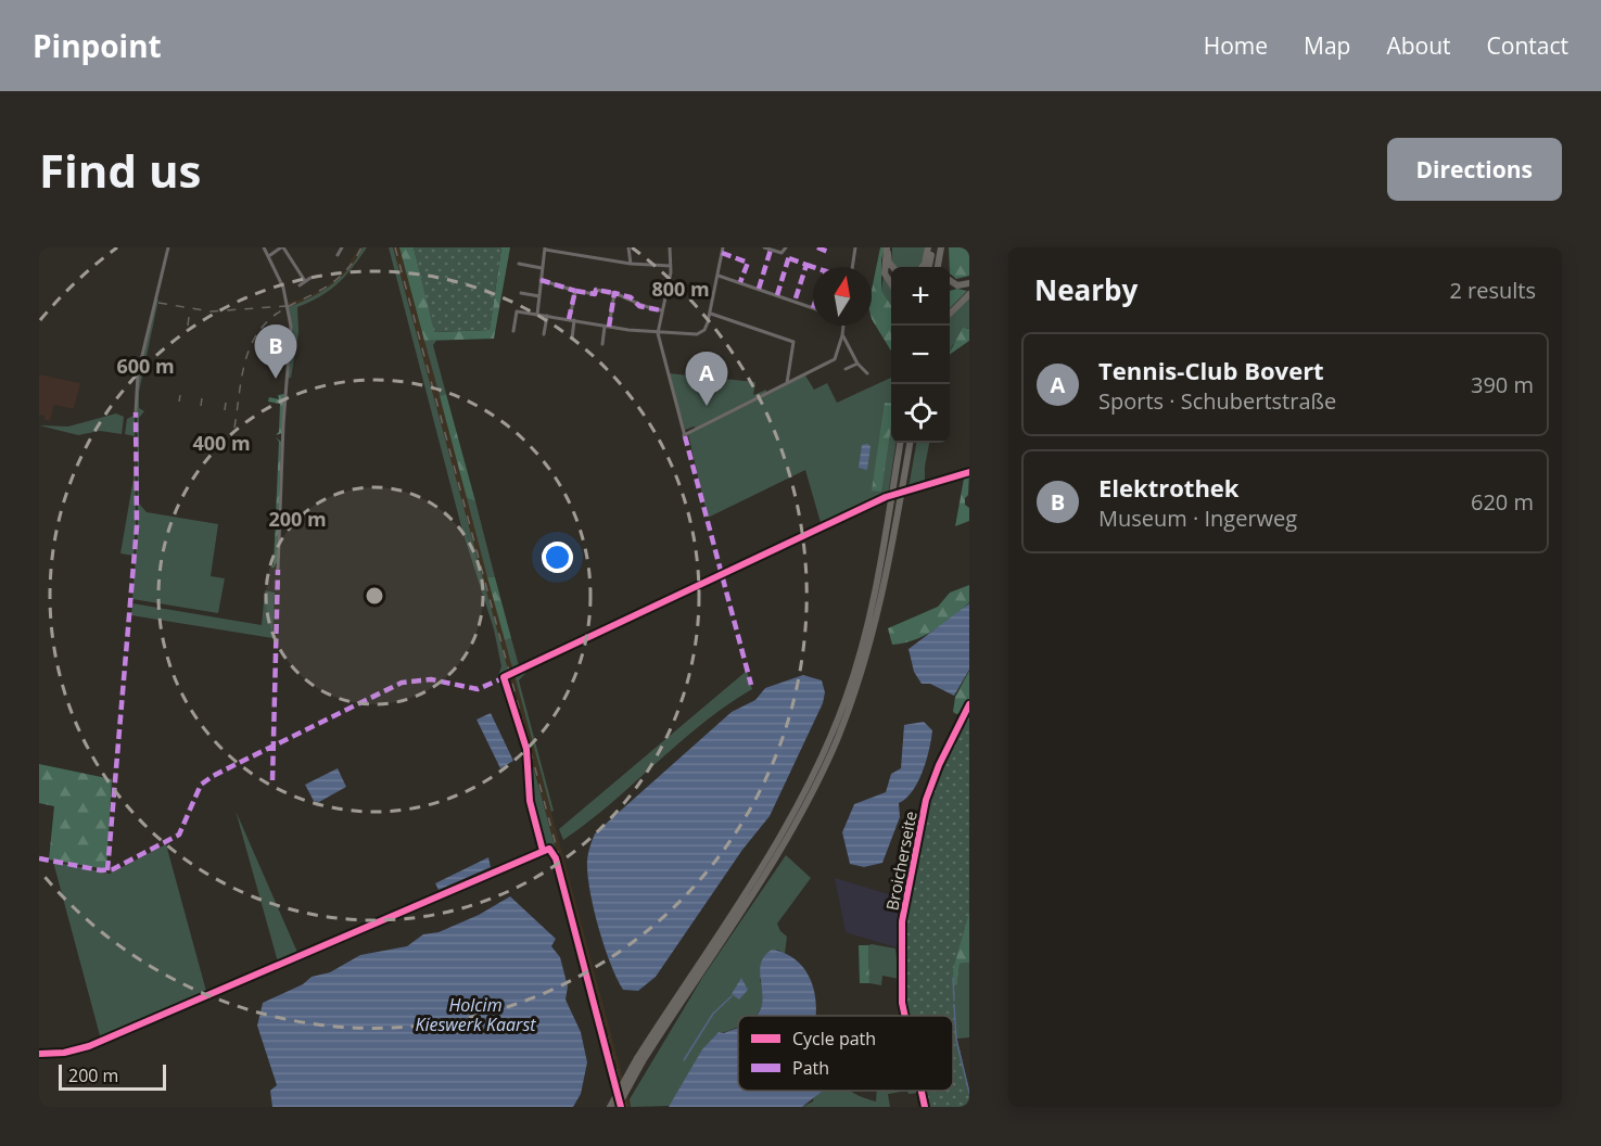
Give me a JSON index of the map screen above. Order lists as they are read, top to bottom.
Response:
{
  "streets": {
    "street": ["Broicherseite"]
  },
  "water": ["Holcim Kieswerk Kaarst"],
  "legend": ["Cycle path", "Path"],
  "scale_bar": "200 m",
  "north": "top",
  "page": {
    "header": "Pinpoint",
    "nav": [
      "Home",
      "Map",
      "About",
      "Contact"
    ],
    "buttons": "Directions",
    "title": "Find us",
    "heading": ["Nearby", "2 results"],
    "map_buttons": ["+", "−"],
    "pins": ["B", "A"],
    "list": [
      {
        "mark": "A",
        "name": "Tennis-Club Bovert",
        "note": "Sports · Schubertstraße",
        "value": "390 m"
      },
      {
        "mark": "B",
        "name": "Elektrothek",
        "note": "Museum · Ingerweg",
        "value": "620 m"
      }
    ],
    "scale": "200 m"
  },
  "rings": [
    "800 m",
    "600 m",
    "400 m",
    "200 m"
  ]
}
